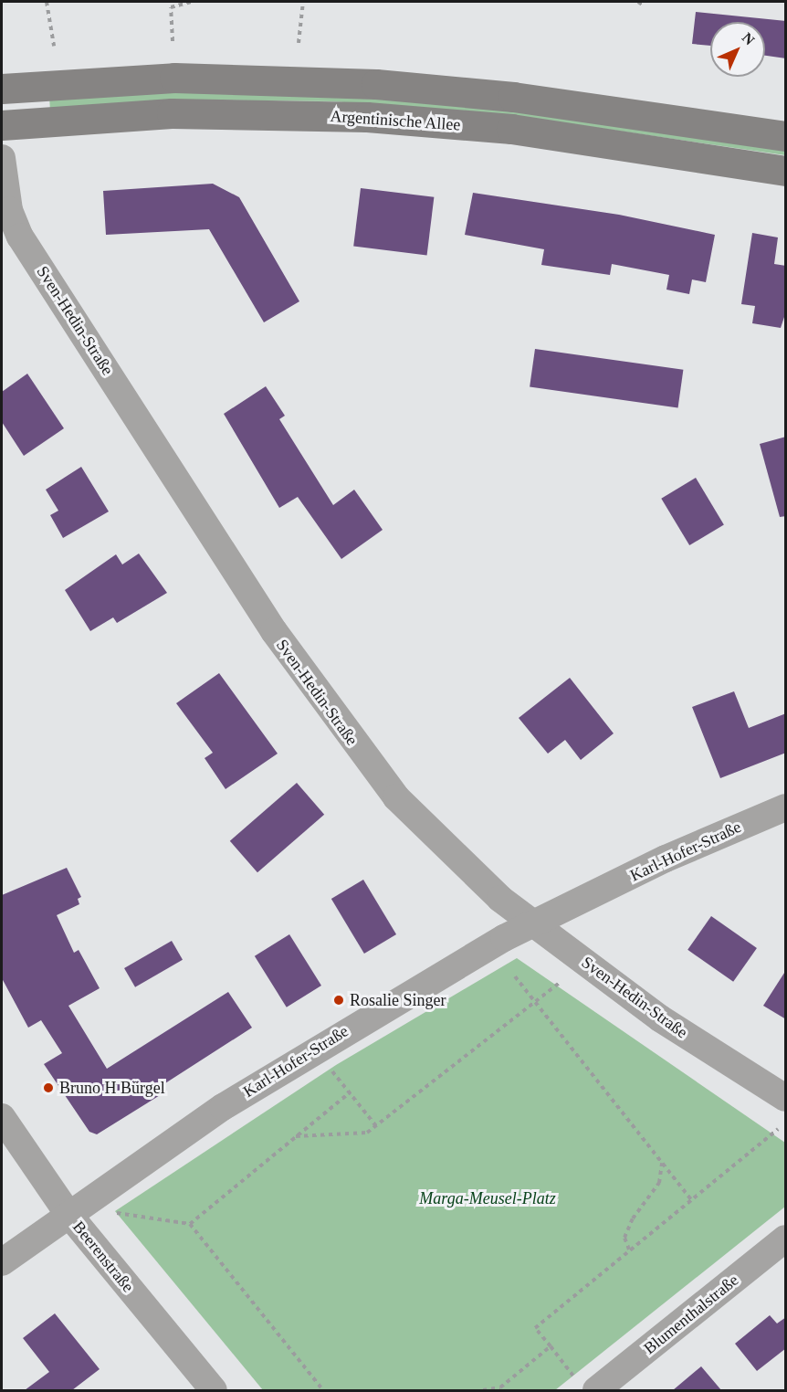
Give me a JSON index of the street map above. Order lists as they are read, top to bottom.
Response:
{
  "streets": {
    "main road": ["Argentinische Allee"],
    "street": [
      "Sven-Hedin-Straße",
      "Karl-Hofer-Straße",
      "Beerenstraße",
      "Blumenthalstraße"
    ]
  },
  "crossings": [
    ["Sven-Hedin-Straße", "Karl-Hofer-Straße"],
    ["Karl-Hofer-Straße", "Beerenstraße"]
  ],
  "parks": ["Marga-Meusel-Platz"],
  "places": ["Rosalie Singer", "Bruno H Bürgel"],
  "north": "top right"
}
